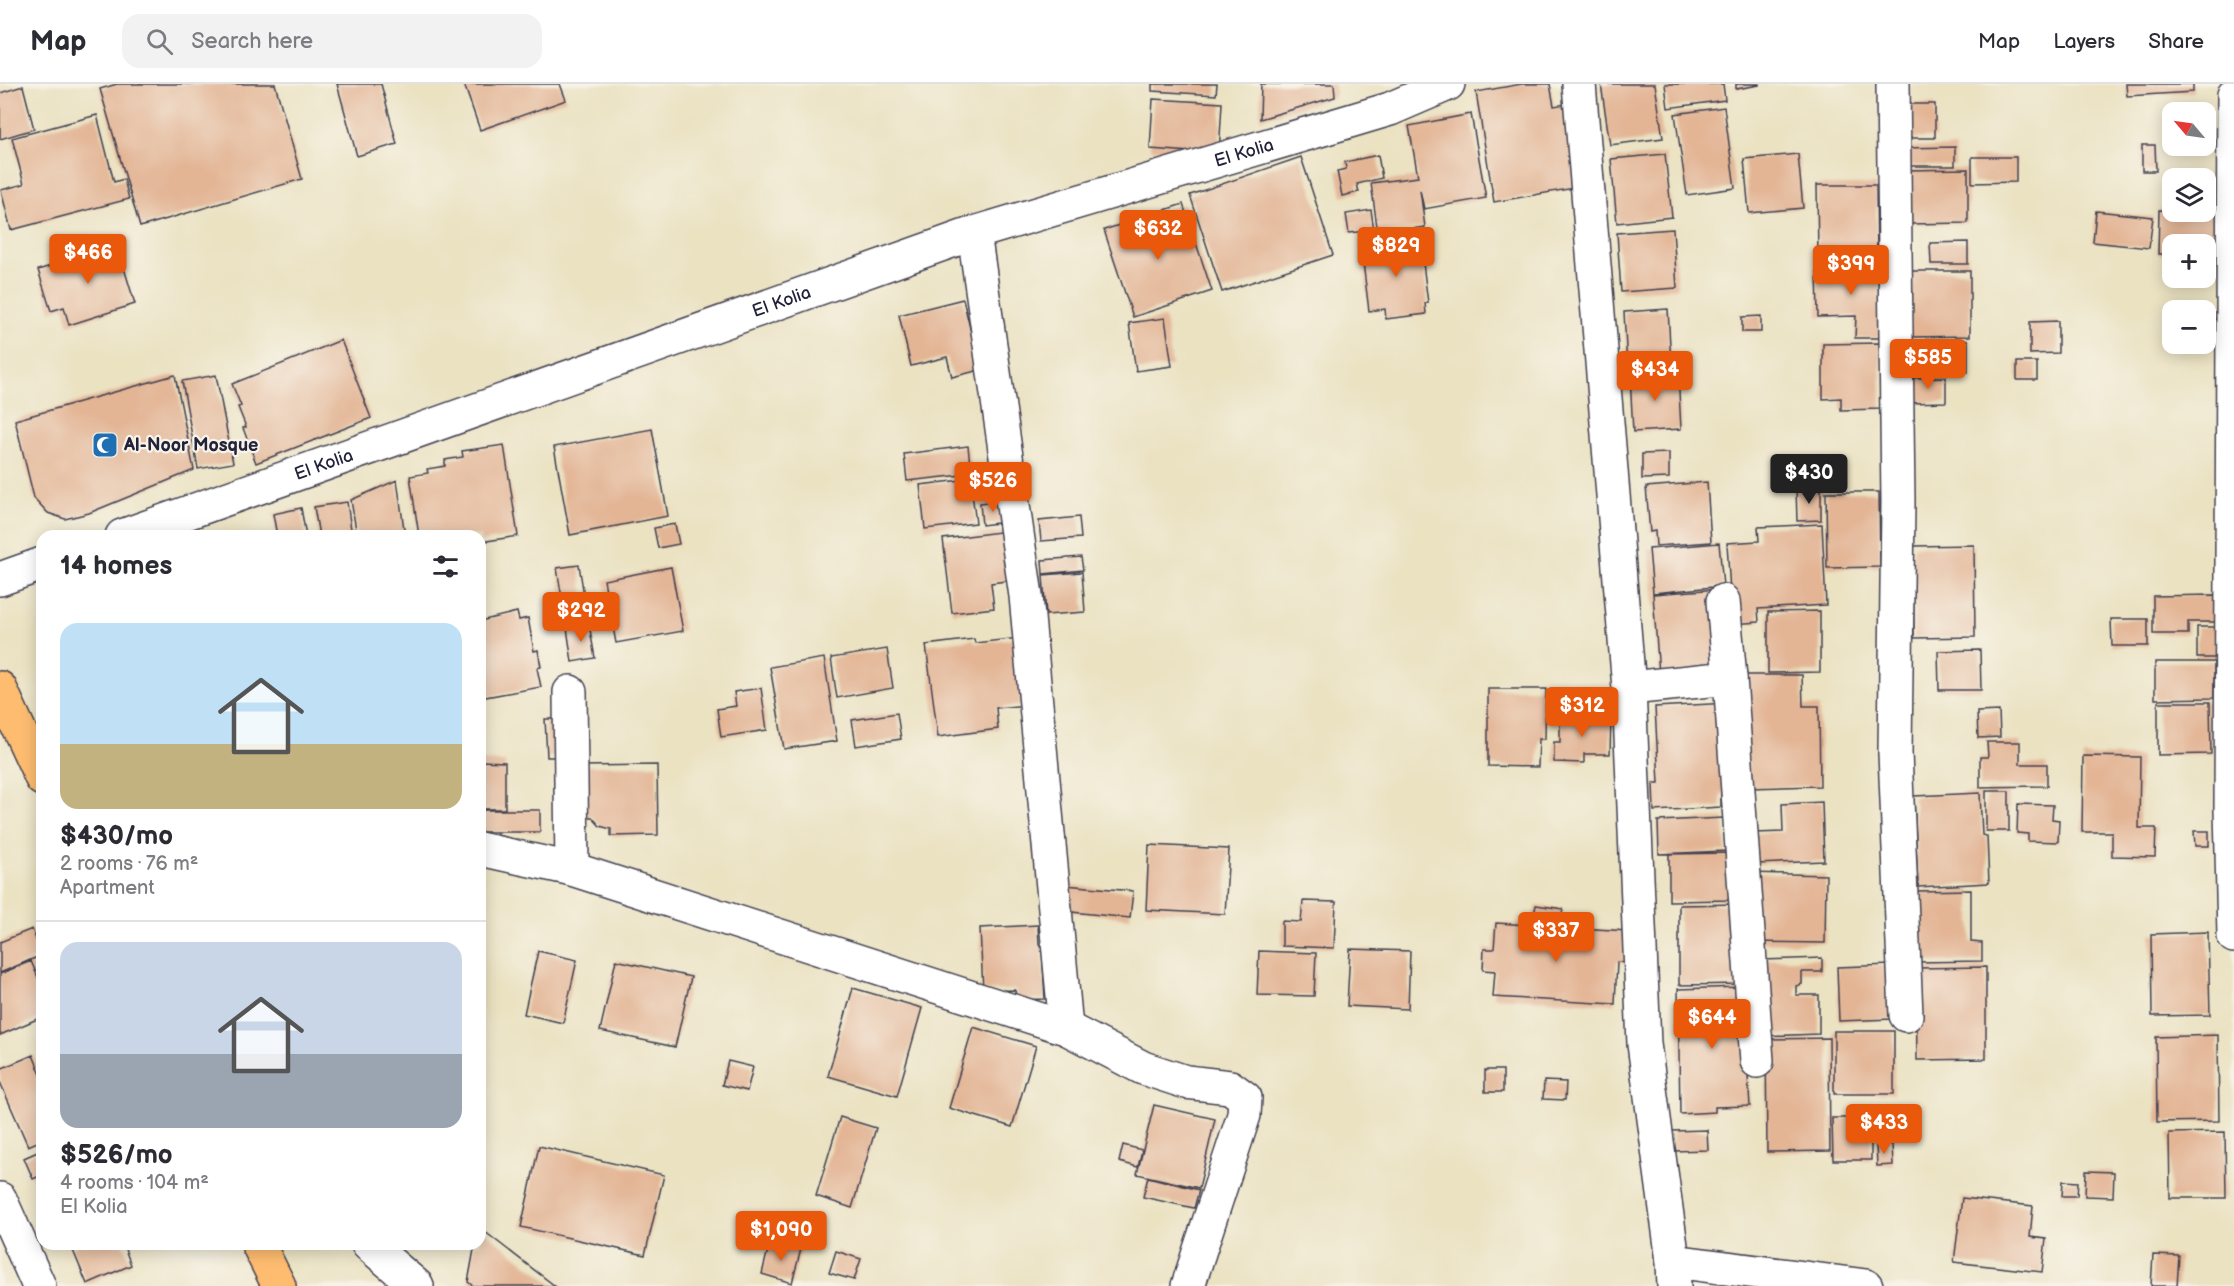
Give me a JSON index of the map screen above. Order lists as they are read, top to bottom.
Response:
{
  "streets": {
    "street": ["El Kolia"]
  },
  "places": {
    "mosque": ["Al-Noor Mosque"]
  },
  "north": "top left",
  "page": {
    "header": "Map",
    "search": "Search here",
    "nav": ["Map", "Layers", "Share"],
    "map_buttons": ["+", "−"],
    "price": [
      "$632",
      "$829",
      "$466",
      "$399",
      "$585",
      "$434",
      "$430",
      "$526",
      "$292",
      "$312",
      "$337",
      "$644",
      "$433",
      "$1,090"
    ],
    "heading": "14 homes",
    "list": [
      {
        "name": "$430/mo",
        "note": "2 rooms · 76 m² · Apartment"
      },
      {
        "name": "$526/mo",
        "note": "4 rooms · 104 m² · El Kolia"
      }
    ]
  }
}
